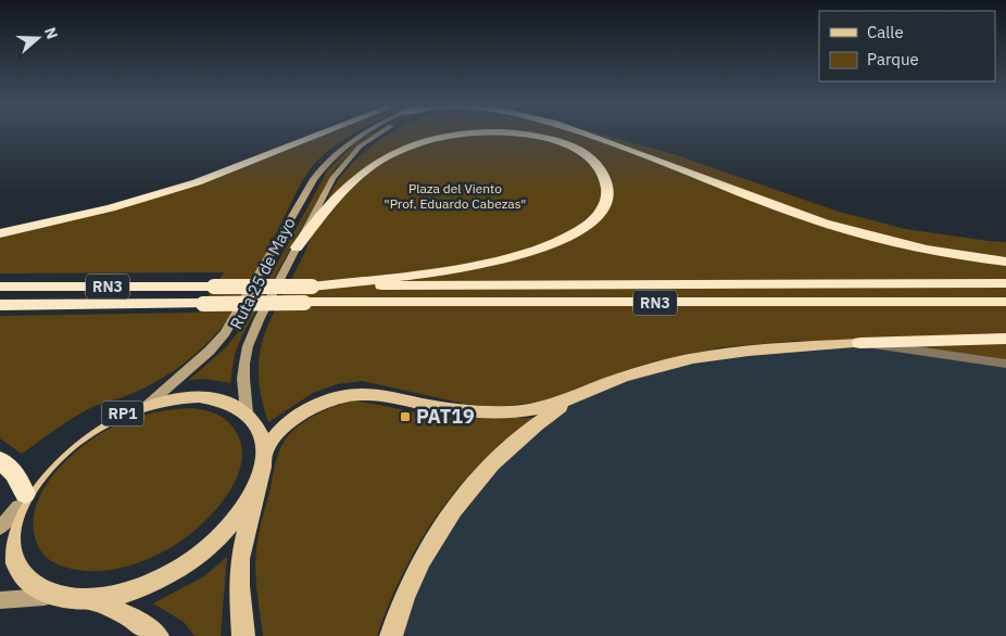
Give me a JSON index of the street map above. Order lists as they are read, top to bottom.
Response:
{
  "streets": {
    "highway": ["RN3"],
    "main road": ["Ruta 25 de Mayo", "RP1"]
  },
  "crossings": [
    ["Ruta 25 de Mayo", "RP1"]
  ],
  "parks": ["Plaza del Viento \"Prof. Eduardo Cabezas\""],
  "places": {
    "transit": ["PAT19"]
  },
  "legend": ["Calle", "Parque"],
  "north": "right"
}
